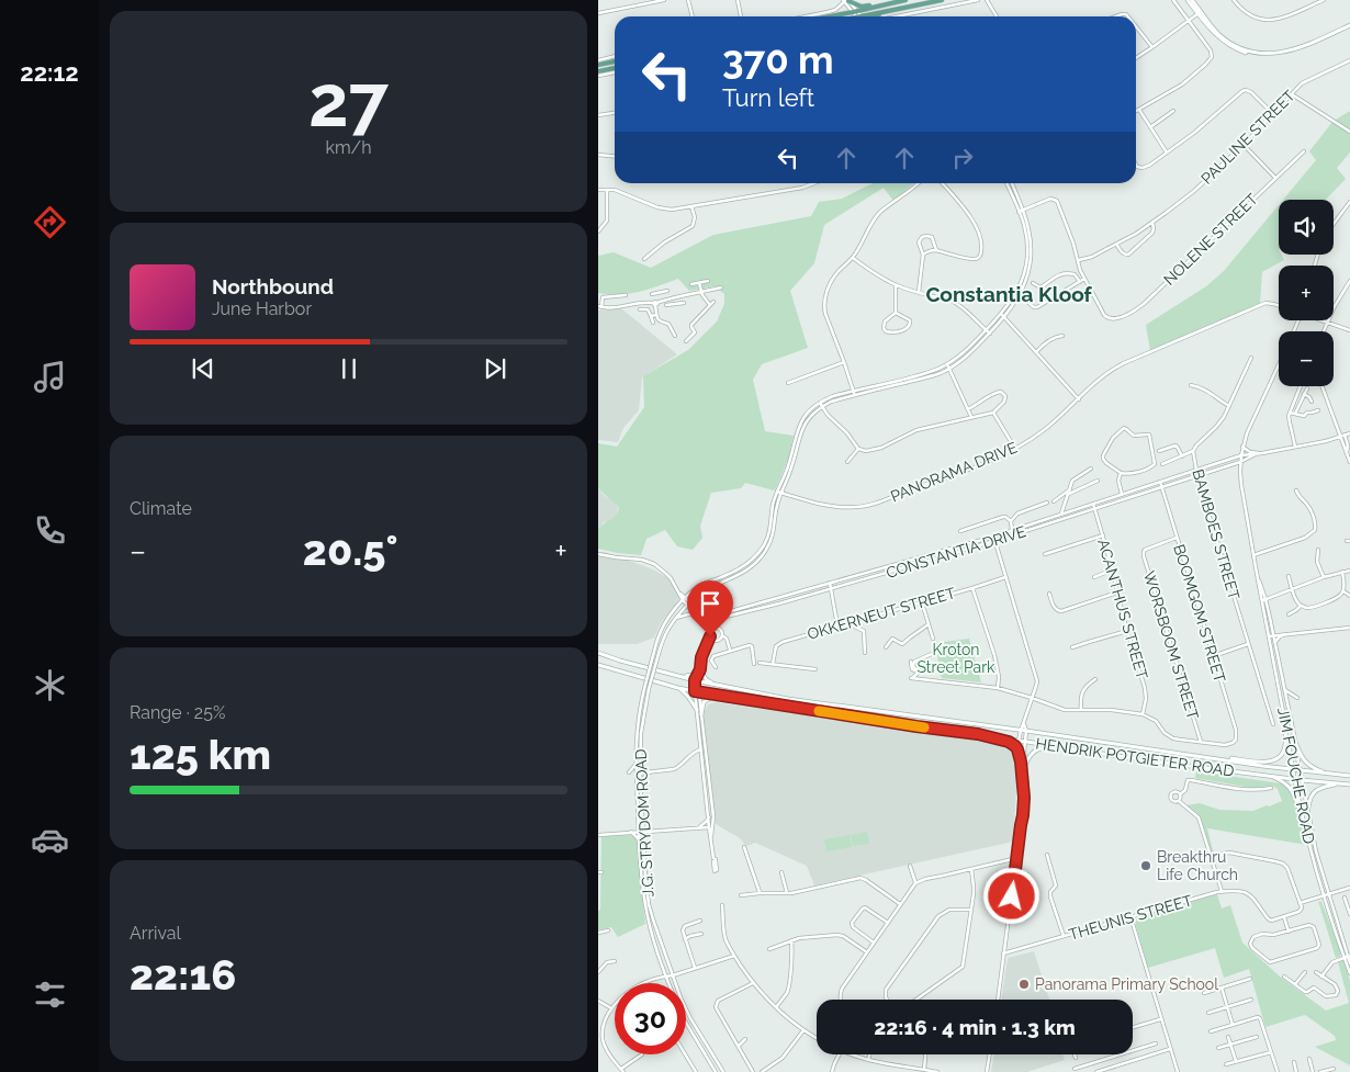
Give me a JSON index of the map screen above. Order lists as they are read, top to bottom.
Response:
{
  "streets": {
    "main road": ["HENDRIK POTGIETER ROAD"],
    "street": [
      "PAULINE STREET",
      "NOLENE STREET",
      "PANORAMA DRIVE",
      "BAMBOES STREET",
      "CONSTANTIA DRIVE",
      "ACANTHUS STREET",
      "OKKERNEUT STREET",
      "BOOMGOM STREET",
      "WORSBOOM STREET",
      "JIM FOUCHE ROAD",
      "J.G. STRYDOM ROAD",
      "THEUNIS STREET"
    ]
  },
  "crossings": [
    ["BAMBOES STREET", "CONSTANTIA DRIVE"],
    ["CONSTANTIA DRIVE", "ACANTHUS STREET"],
    ["CONSTANTIA DRIVE", "BOOMGOM STREET"],
    ["CONSTANTIA DRIVE", "JIM FOUCHE ROAD"],
    ["BOOMGOM STREET", "WORSBOOM STREET"],
    ["HENDRIK POTGIETER ROAD", "JIM FOUCHE ROAD"]
  ],
  "districts": ["Constantia Kloof"],
  "parks": ["Kroton Street Park"],
  "places": ["Breakthru Life Church", "Panorama Primary School"],
  "page": {
    "tabs": "22:12",
    "tile": [
      ["27", "km/h"],
      "Climate",
      ["Range · 25%", "125 km"],
      ["Arrival", "22:16"]
    ],
    "turn": ["370 m", "Turn left"],
    "map_buttons": ["+", "−"],
    "song": ["Northbound", "June Harbor"],
    "heat": ["−", "20.5°", "+"],
    "limit": "30",
    "trip": "22:16 · 4 min · 1.3 km"
  }
}
